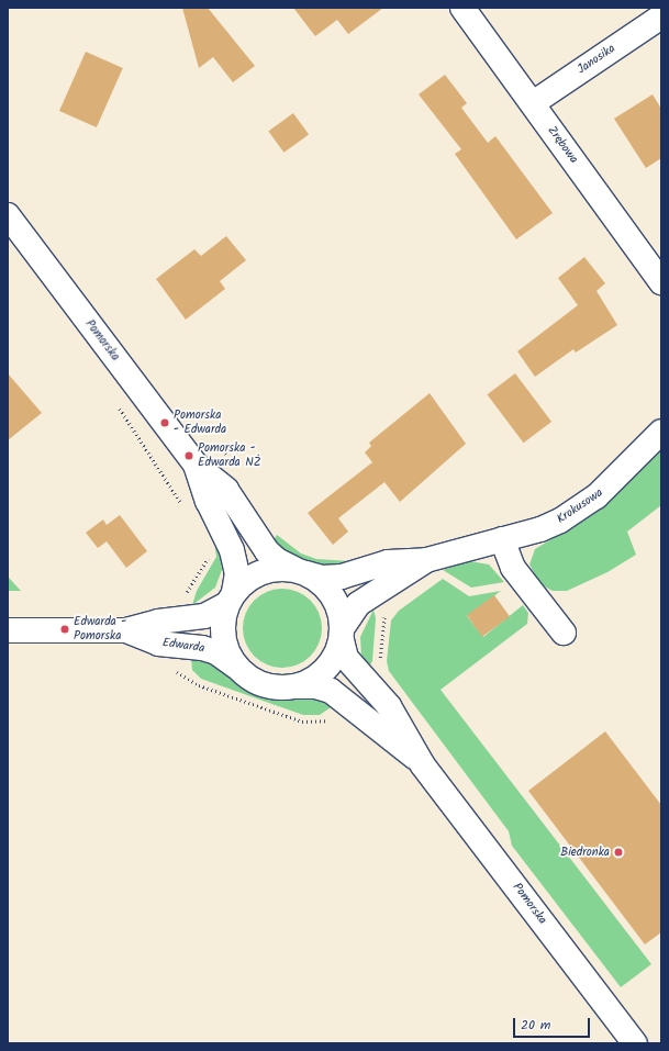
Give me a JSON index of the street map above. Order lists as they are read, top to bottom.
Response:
{
  "streets": {
    "street": [
      "Janosika",
      "Zrębowa",
      "Pomorska",
      "Krokusowa",
      "Edwarda"
    ]
  },
  "crossings": [
    ["Janosika", "Zrębowa"],
    ["Pomorska", "Krokusowa"],
    ["Pomorska", "Edwarda"],
    ["Krokusowa", "Edwarda"]
  ],
  "places": [
    "Pomorska - Edwarda",
    "Pomorska - Edwarda NŻ",
    "Edwarda - Pomorska",
    "Biedronka"
  ],
  "scale_bar": "20 m"
}
